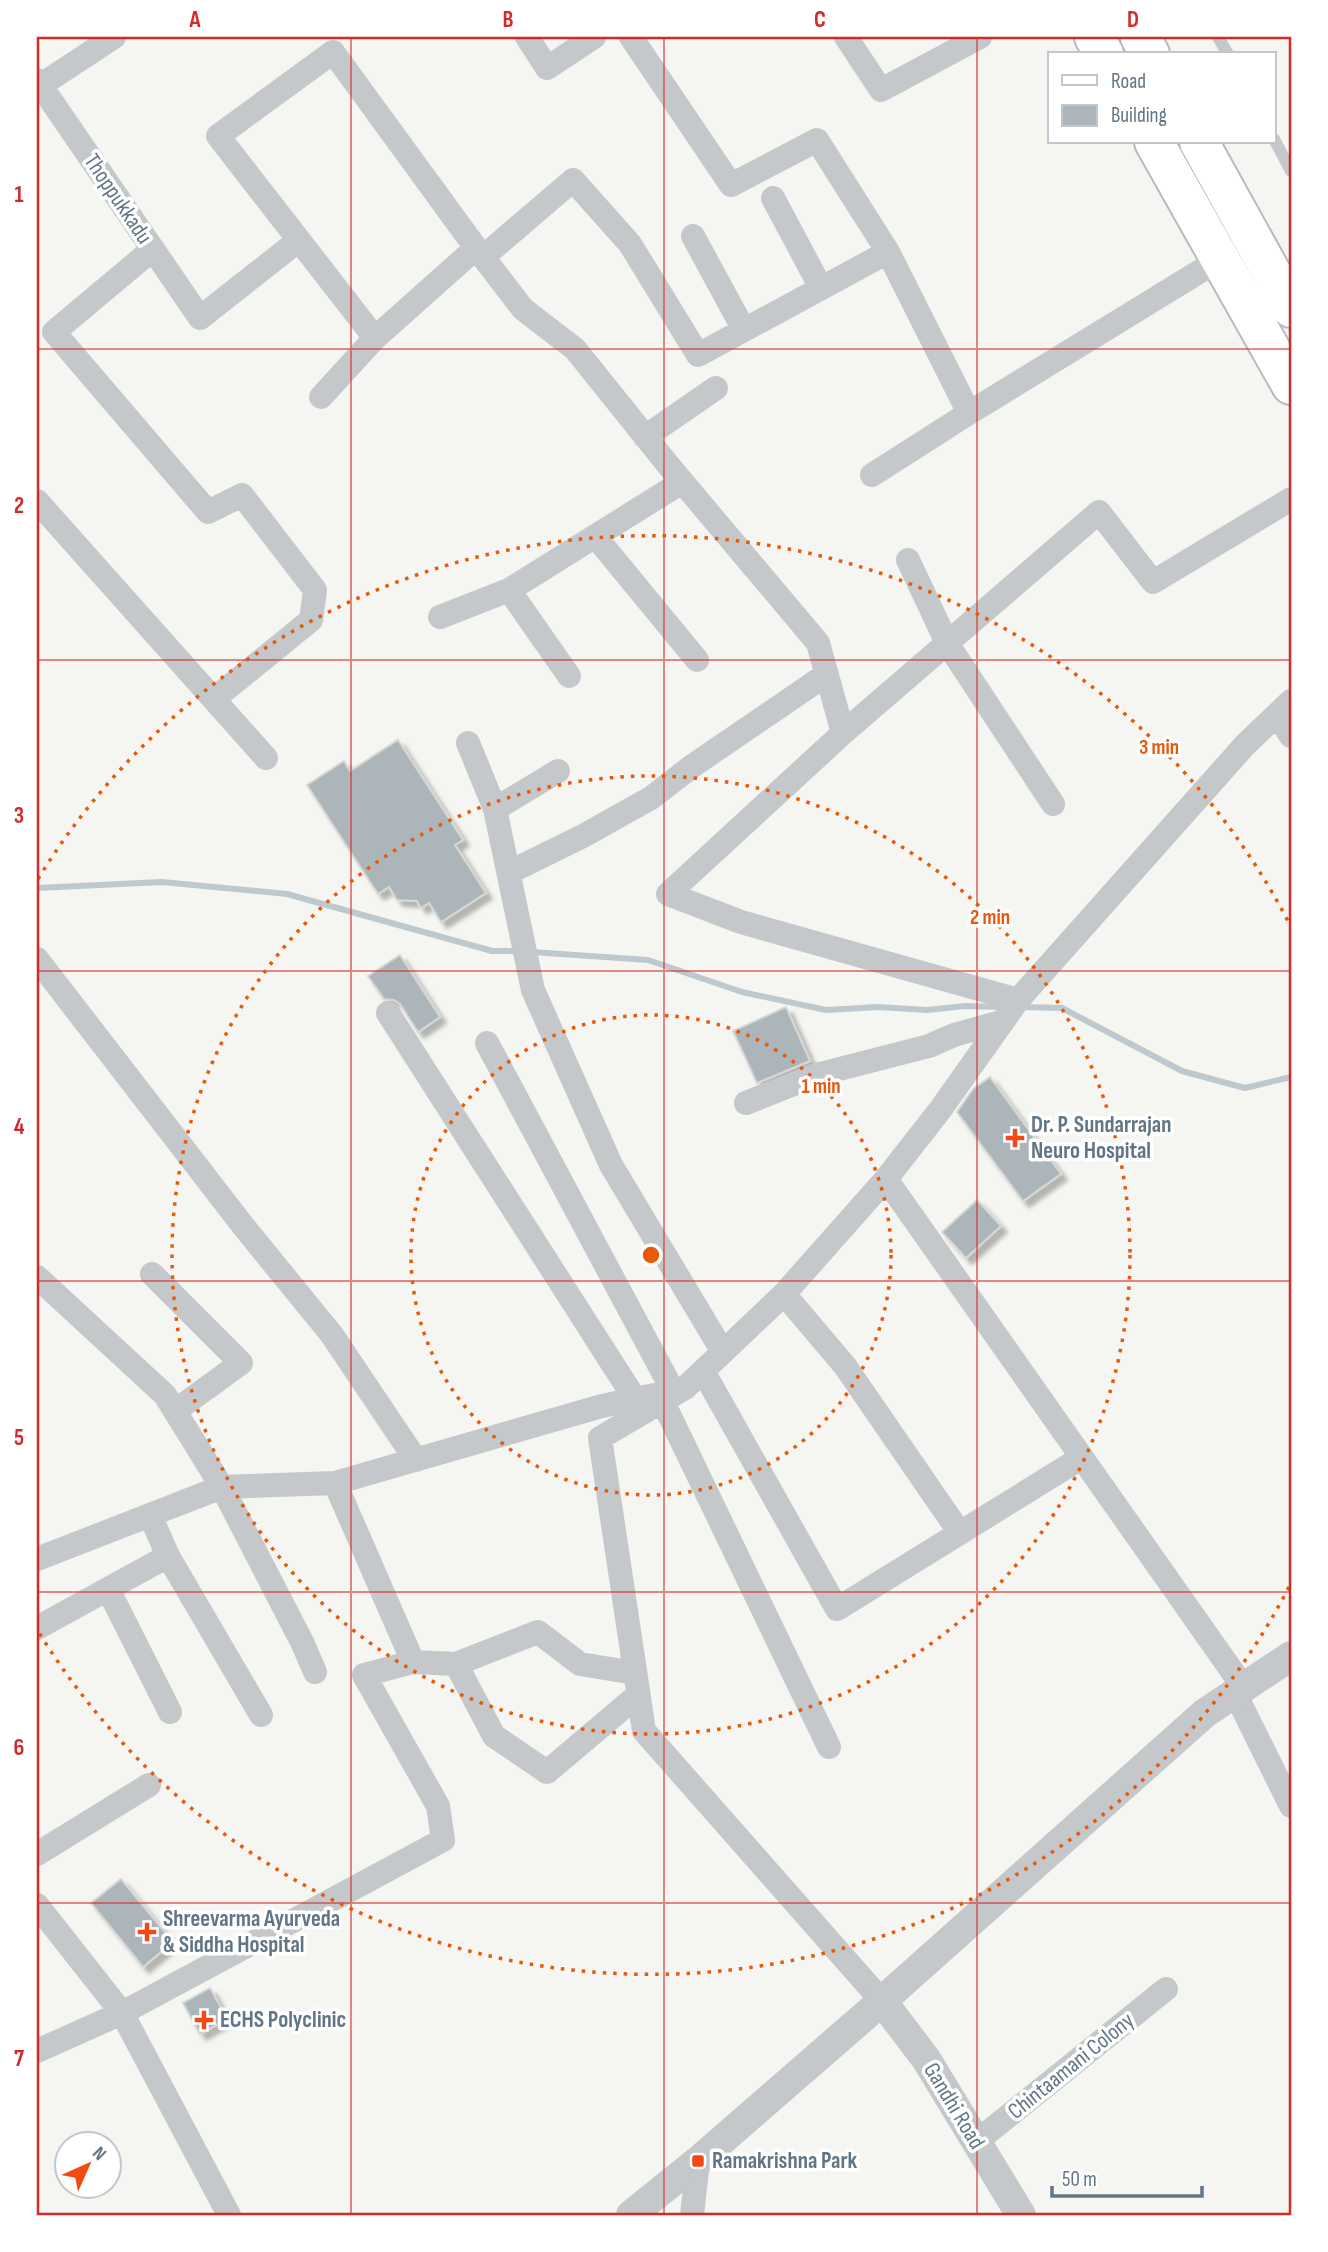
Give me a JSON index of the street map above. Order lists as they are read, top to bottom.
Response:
{
  "streets": {
    "street": ["Thoppukkadu", "Chintaamani Colony", "Gandhi Road"]
  },
  "crossings": [
    ["Chintaamani Colony", "Gandhi Road"]
  ],
  "places": {
    "health": ["Dr. P. Sundarrajan Neuro Hospital", "Shreevarma Ayurveda & Siddha Hospital", "ECHS Polyclinic"],
    "transit": ["Ramakrishna Park"]
  },
  "legend": ["Road", "Building"],
  "scale_bar": "50 m",
  "north": "top right",
  "grid": {
    "columns": [
      "A",
      "B",
      "C",
      "D"
    ],
    "rows": [
      "1",
      "2",
      "3",
      "4",
      "5",
      "6",
      "7"
    ]
  },
  "rings": ["3 min", "2 min", "1 min"]
}
